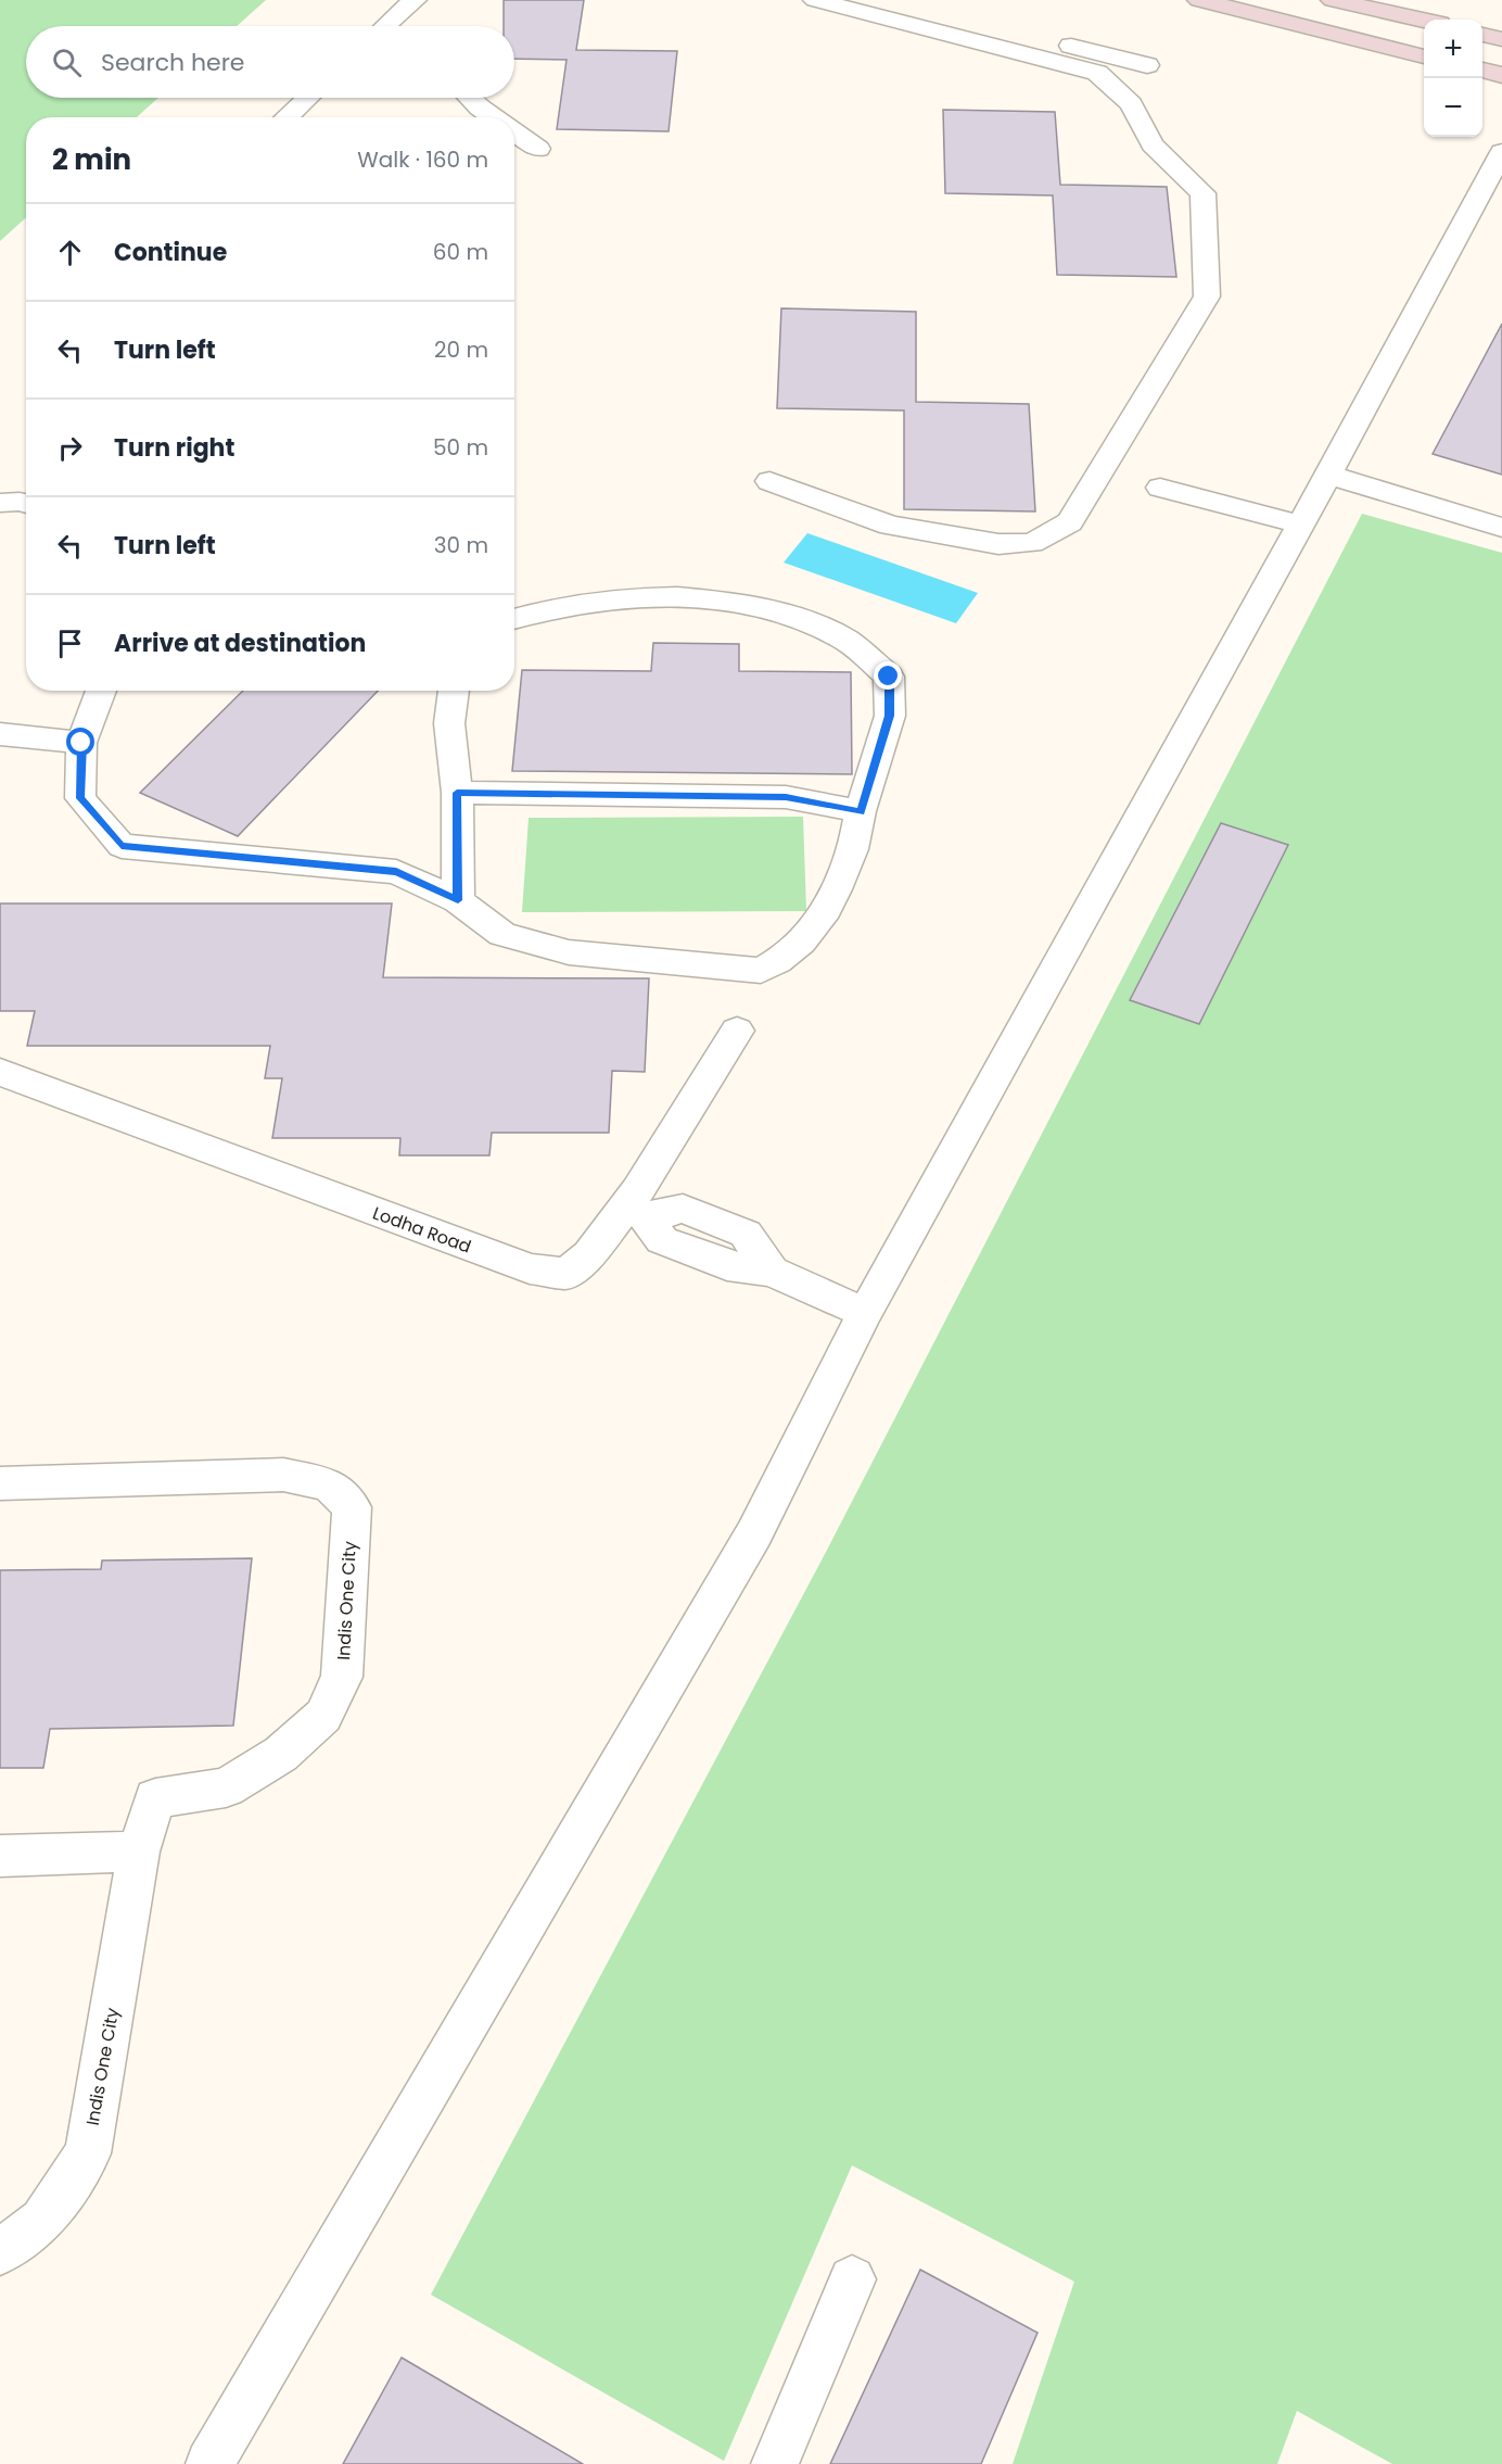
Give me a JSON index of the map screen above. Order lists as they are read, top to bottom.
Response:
{
  "streets": {
    "street": ["Lodha Road", "Indis One City"]
  },
  "page": {
    "map_buttons": ["+", "−"],
    "search": "Search here",
    "heading": ["2 min", "Walk · 160 m"],
    "list": [
      ["Continue", "60 m"],
      ["Turn left", "20 m"],
      ["Turn right", "50 m"],
      ["Turn left", "30 m"],
      "Arrive at destination"
    ]
  }
}
